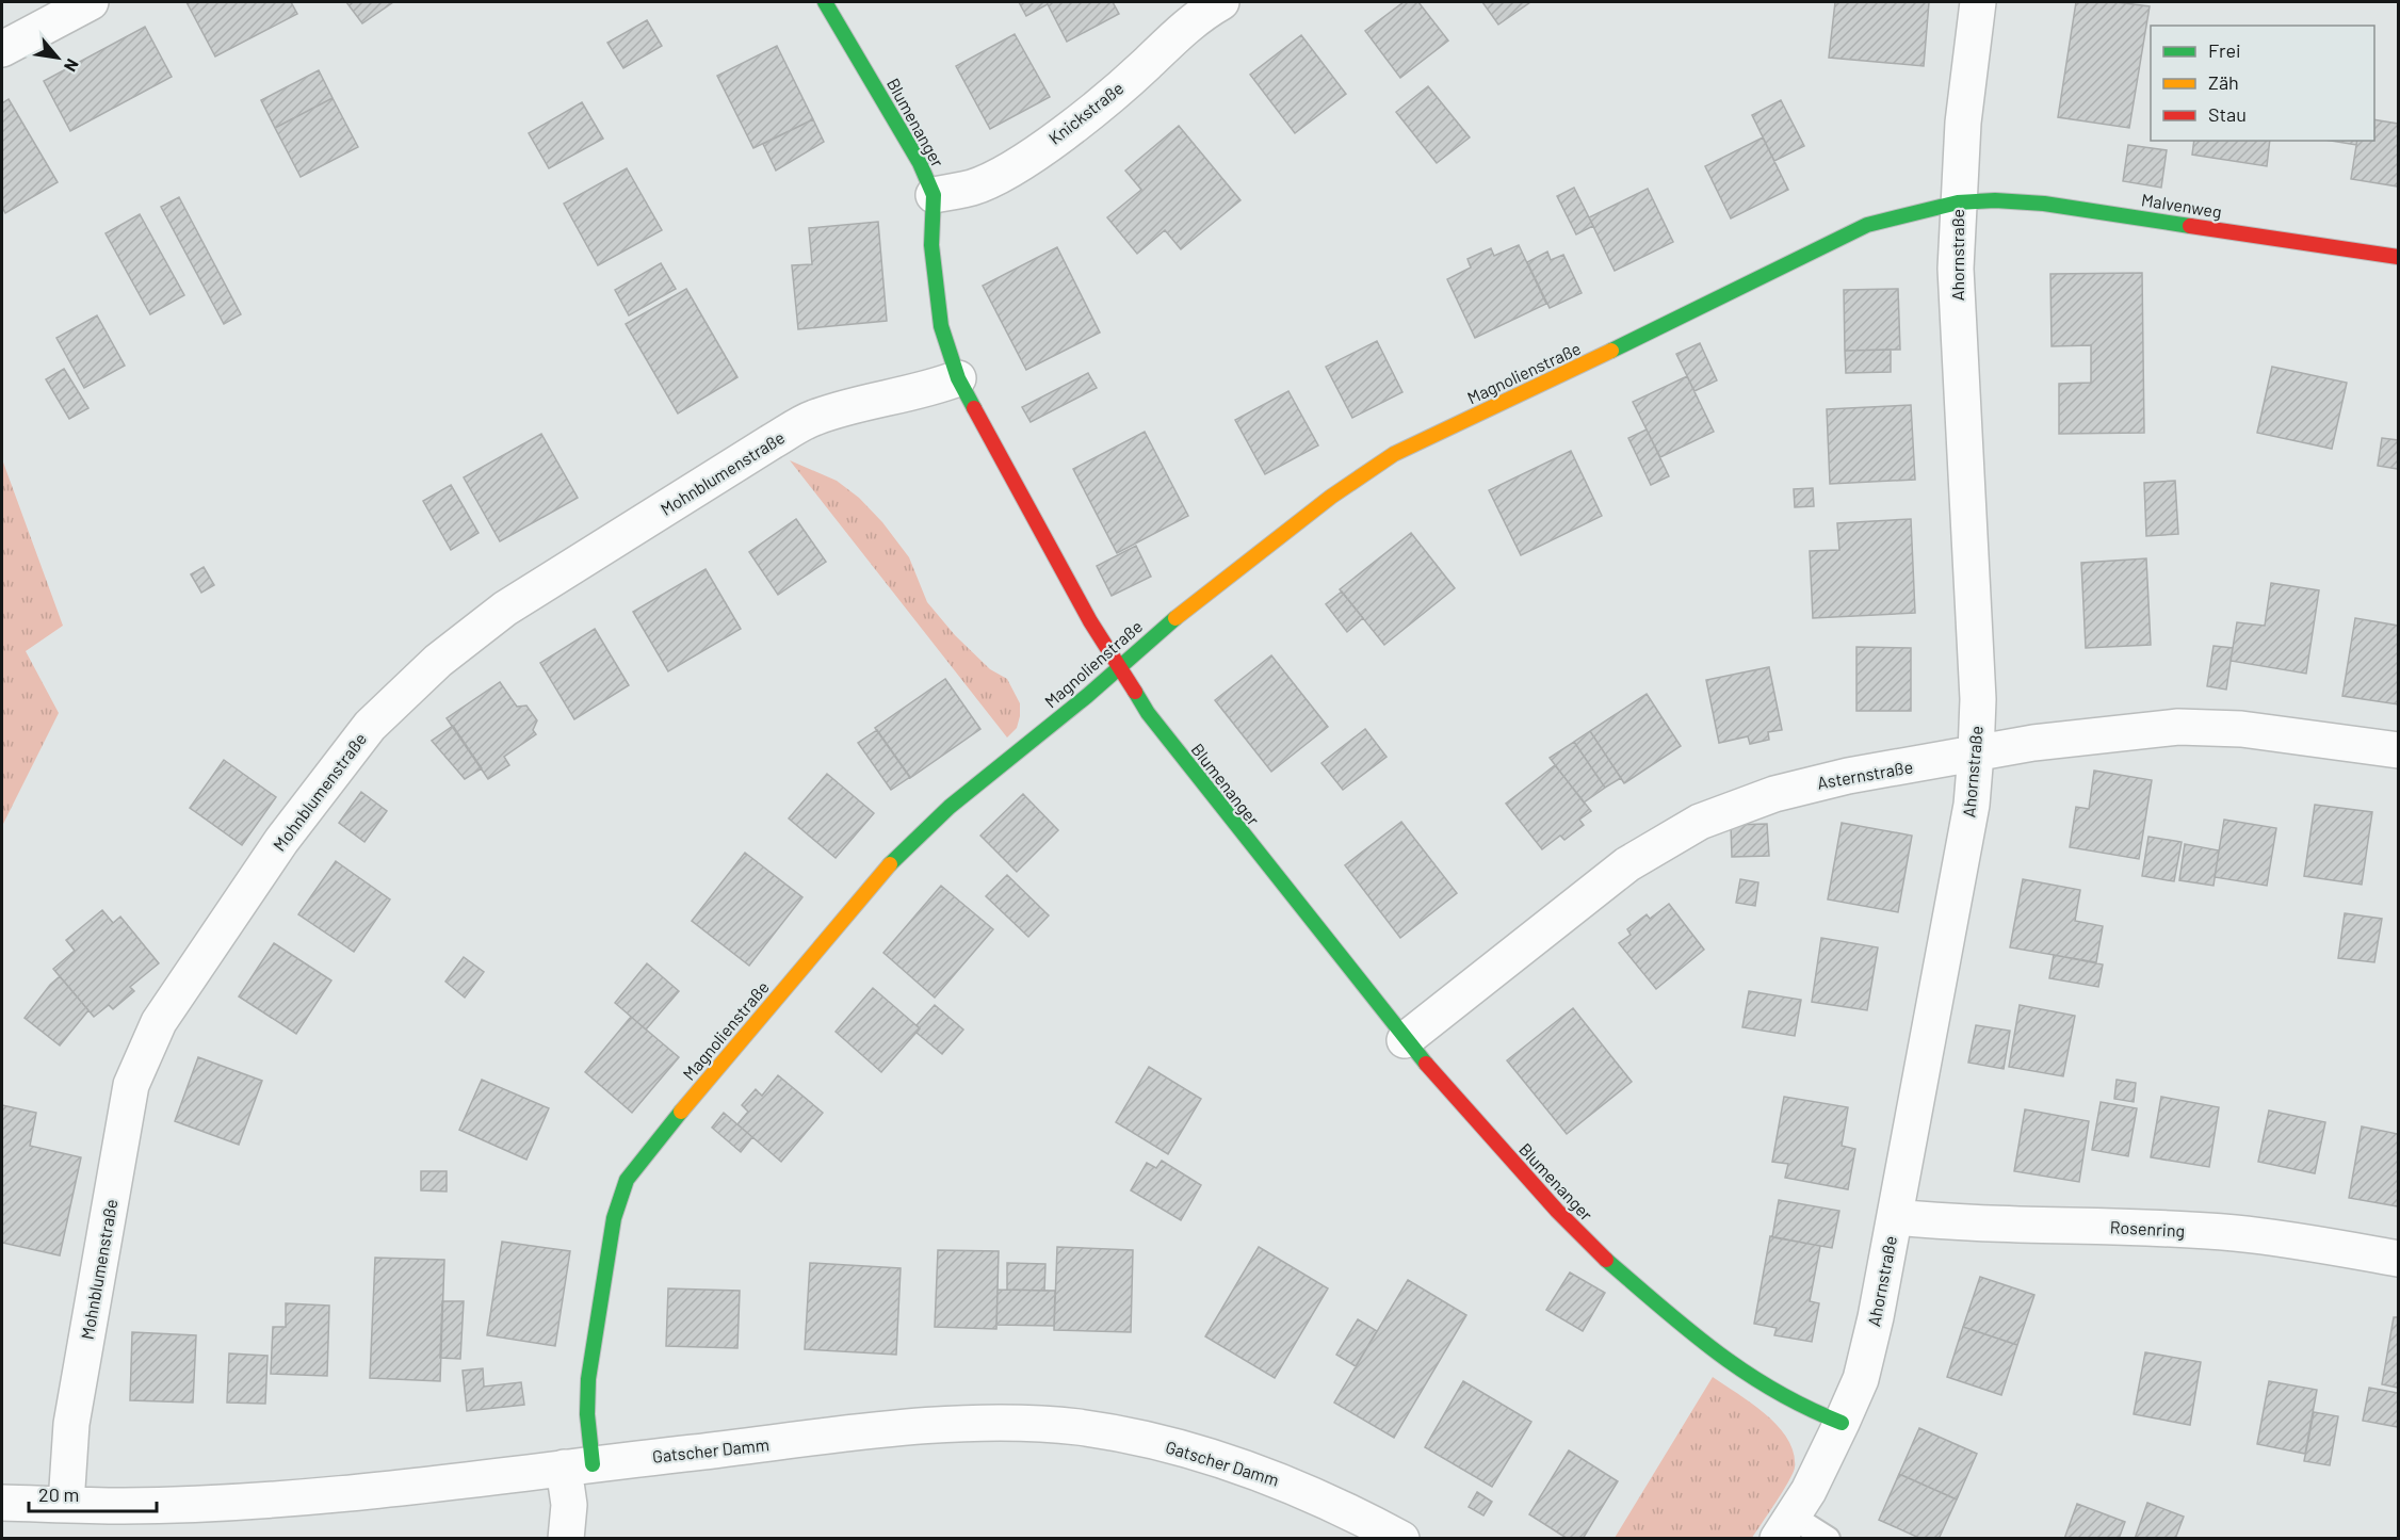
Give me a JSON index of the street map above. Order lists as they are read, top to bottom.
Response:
{
  "streets": {
    "street": [
      "Knickstraße",
      "Blumenanger",
      "Malvenweg",
      "Ahornstraße",
      "Magnolienstraße",
      "Mohnblumenstraße",
      "Asternstraße",
      "Rosenring",
      "Gatscher Damm"
    ]
  },
  "crossings": [
    ["Knickstraße", "Blumenanger"],
    ["Blumenanger", "Ahornstraße"],
    ["Blumenanger", "Magnolienstraße"],
    ["Blumenanger", "Mohnblumenstraße"],
    ["Blumenanger", "Asternstraße"],
    ["Malvenweg", "Ahornstraße"],
    ["Malvenweg", "Magnolienstraße"],
    ["Ahornstraße", "Magnolienstraße"],
    ["Ahornstraße", "Asternstraße"],
    ["Ahornstraße", "Rosenring"],
    ["Magnolienstraße", "Gatscher Damm"],
    ["Mohnblumenstraße", "Gatscher Damm"]
  ],
  "legend": ["Frei", "Zäh", "Stau"],
  "scale_bar": "20 m",
  "north": "bottom right"
}
